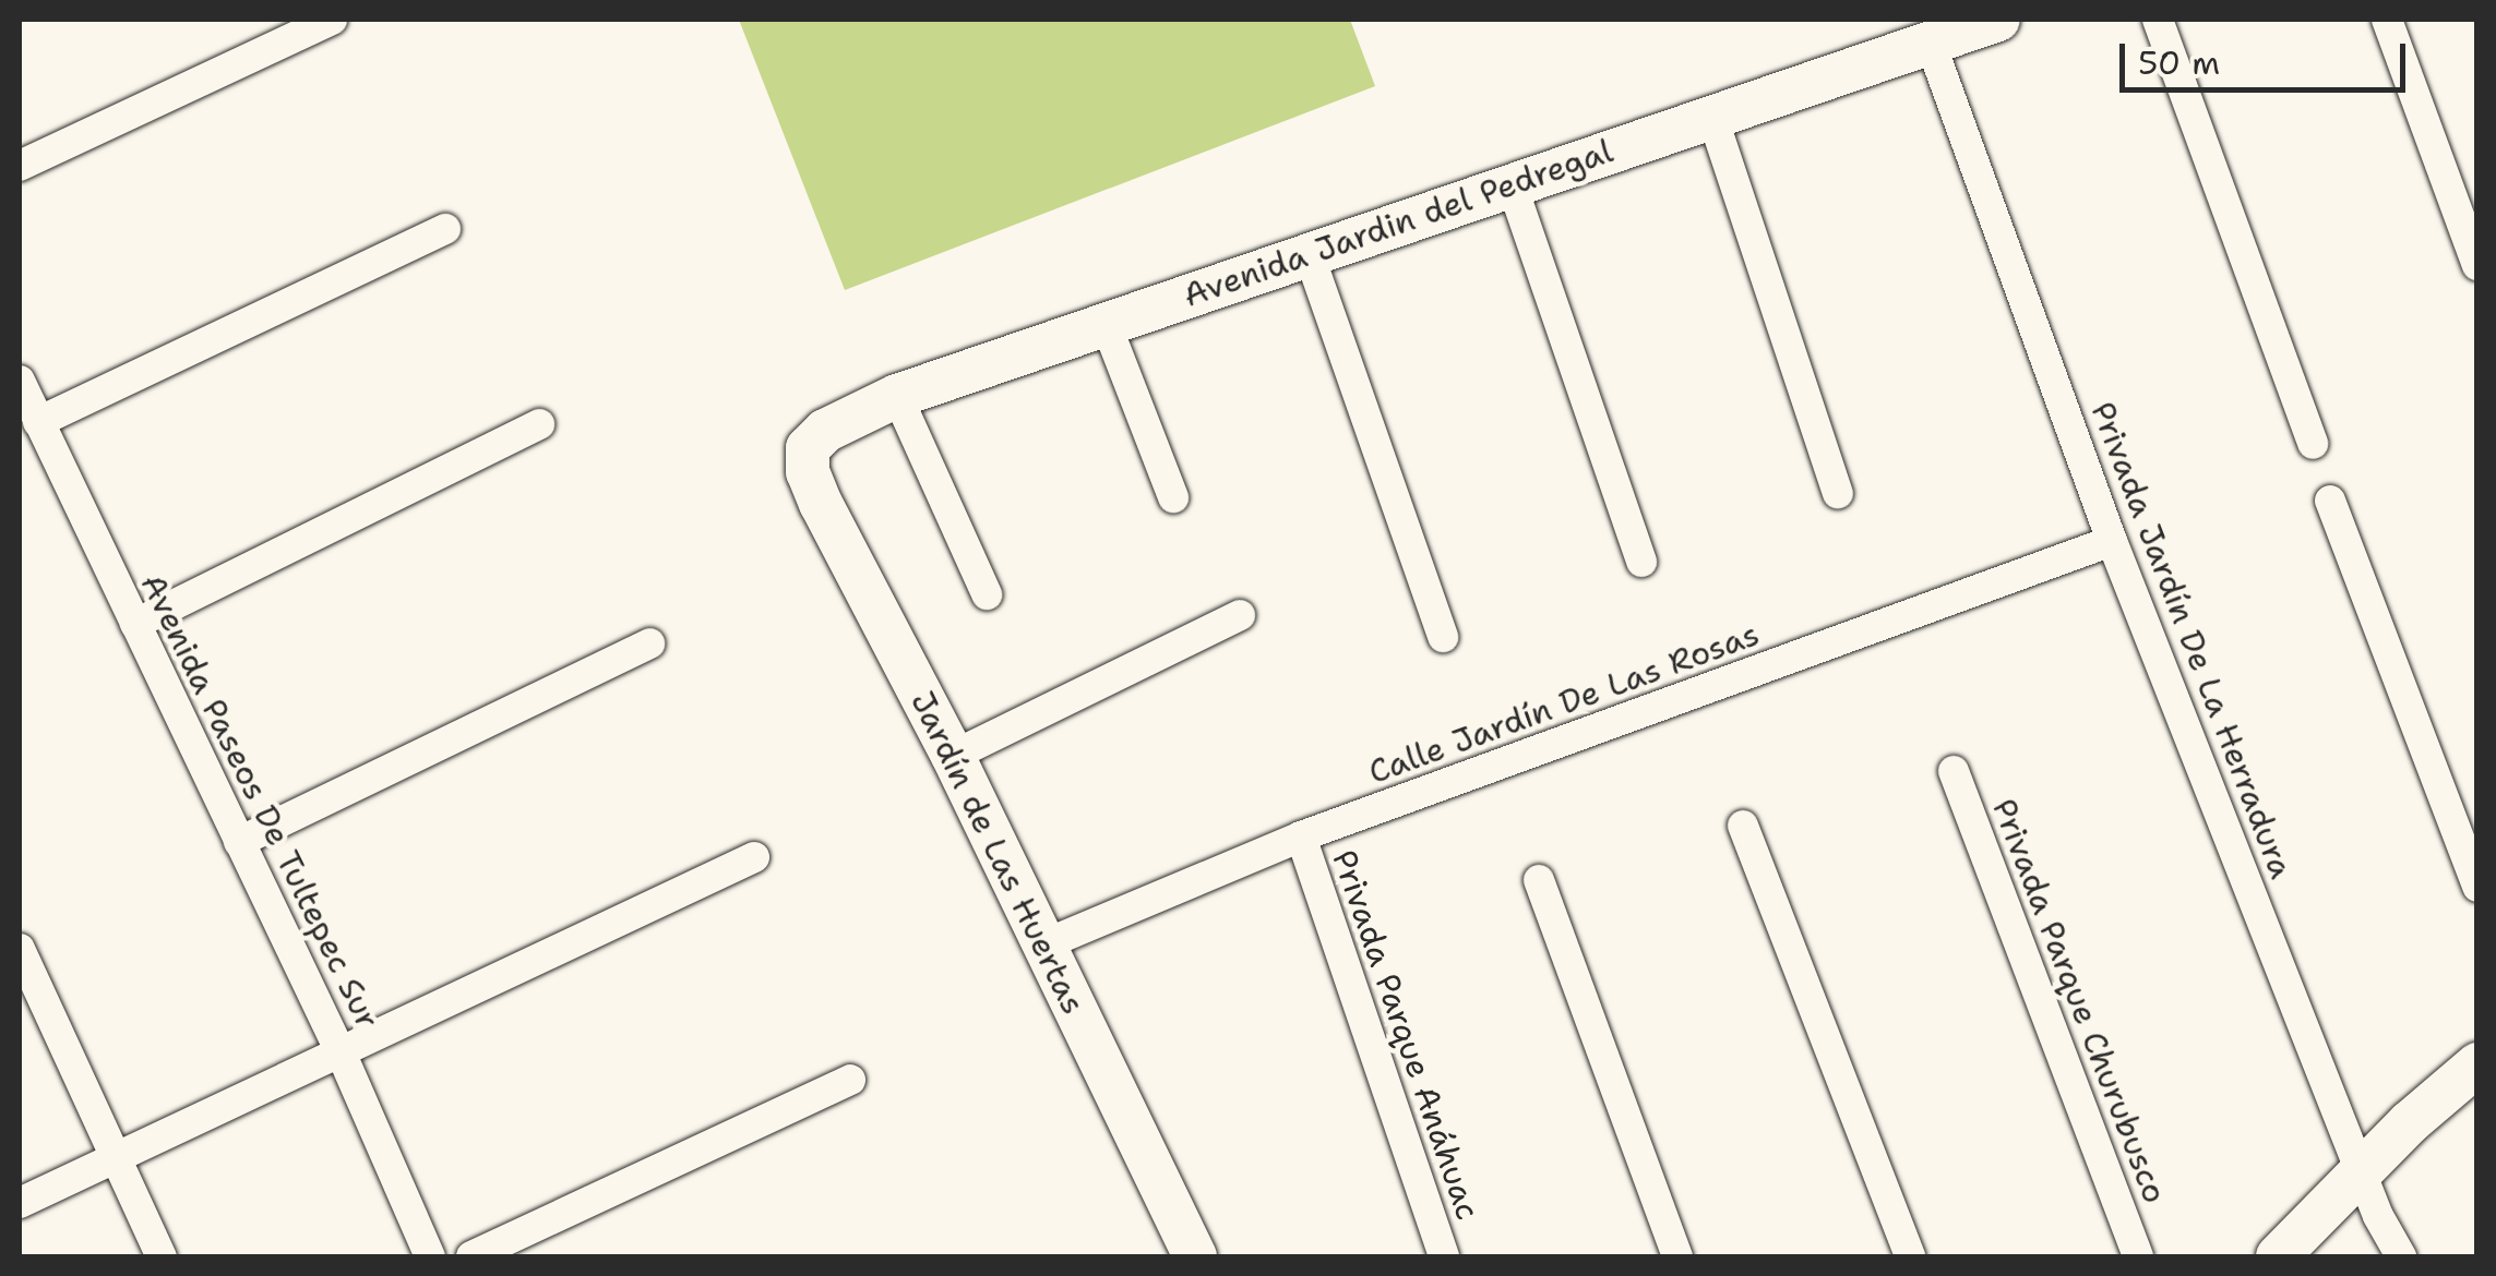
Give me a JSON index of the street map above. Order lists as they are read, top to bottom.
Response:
{
  "streets": {
    "street": [
      "Avenida Jardin del Pedregal",
      "Privada Jardín De La Herradura",
      "Calle Jardín De Las Rosas",
      "Avenida Paseos De Tultepec Sur",
      "Jardín de Las Huertas",
      "Privada Parque Churubusco",
      "Privada Parque Anáhuac"
    ]
  },
  "crossings": [
    ["Avenida Jardin del Pedregal", "Privada Jardín De La Herradura"],
    ["Avenida Jardin del Pedregal", "Jardín de Las Huertas"],
    ["Privada Jardín De La Herradura", "Calle Jardín De Las Rosas"],
    ["Calle Jardín De Las Rosas", "Jardín de Las Huertas"],
    ["Calle Jardín De Las Rosas", "Privada Parque Anáhuac"]
  ],
  "scale_bar": "50 m"
}
